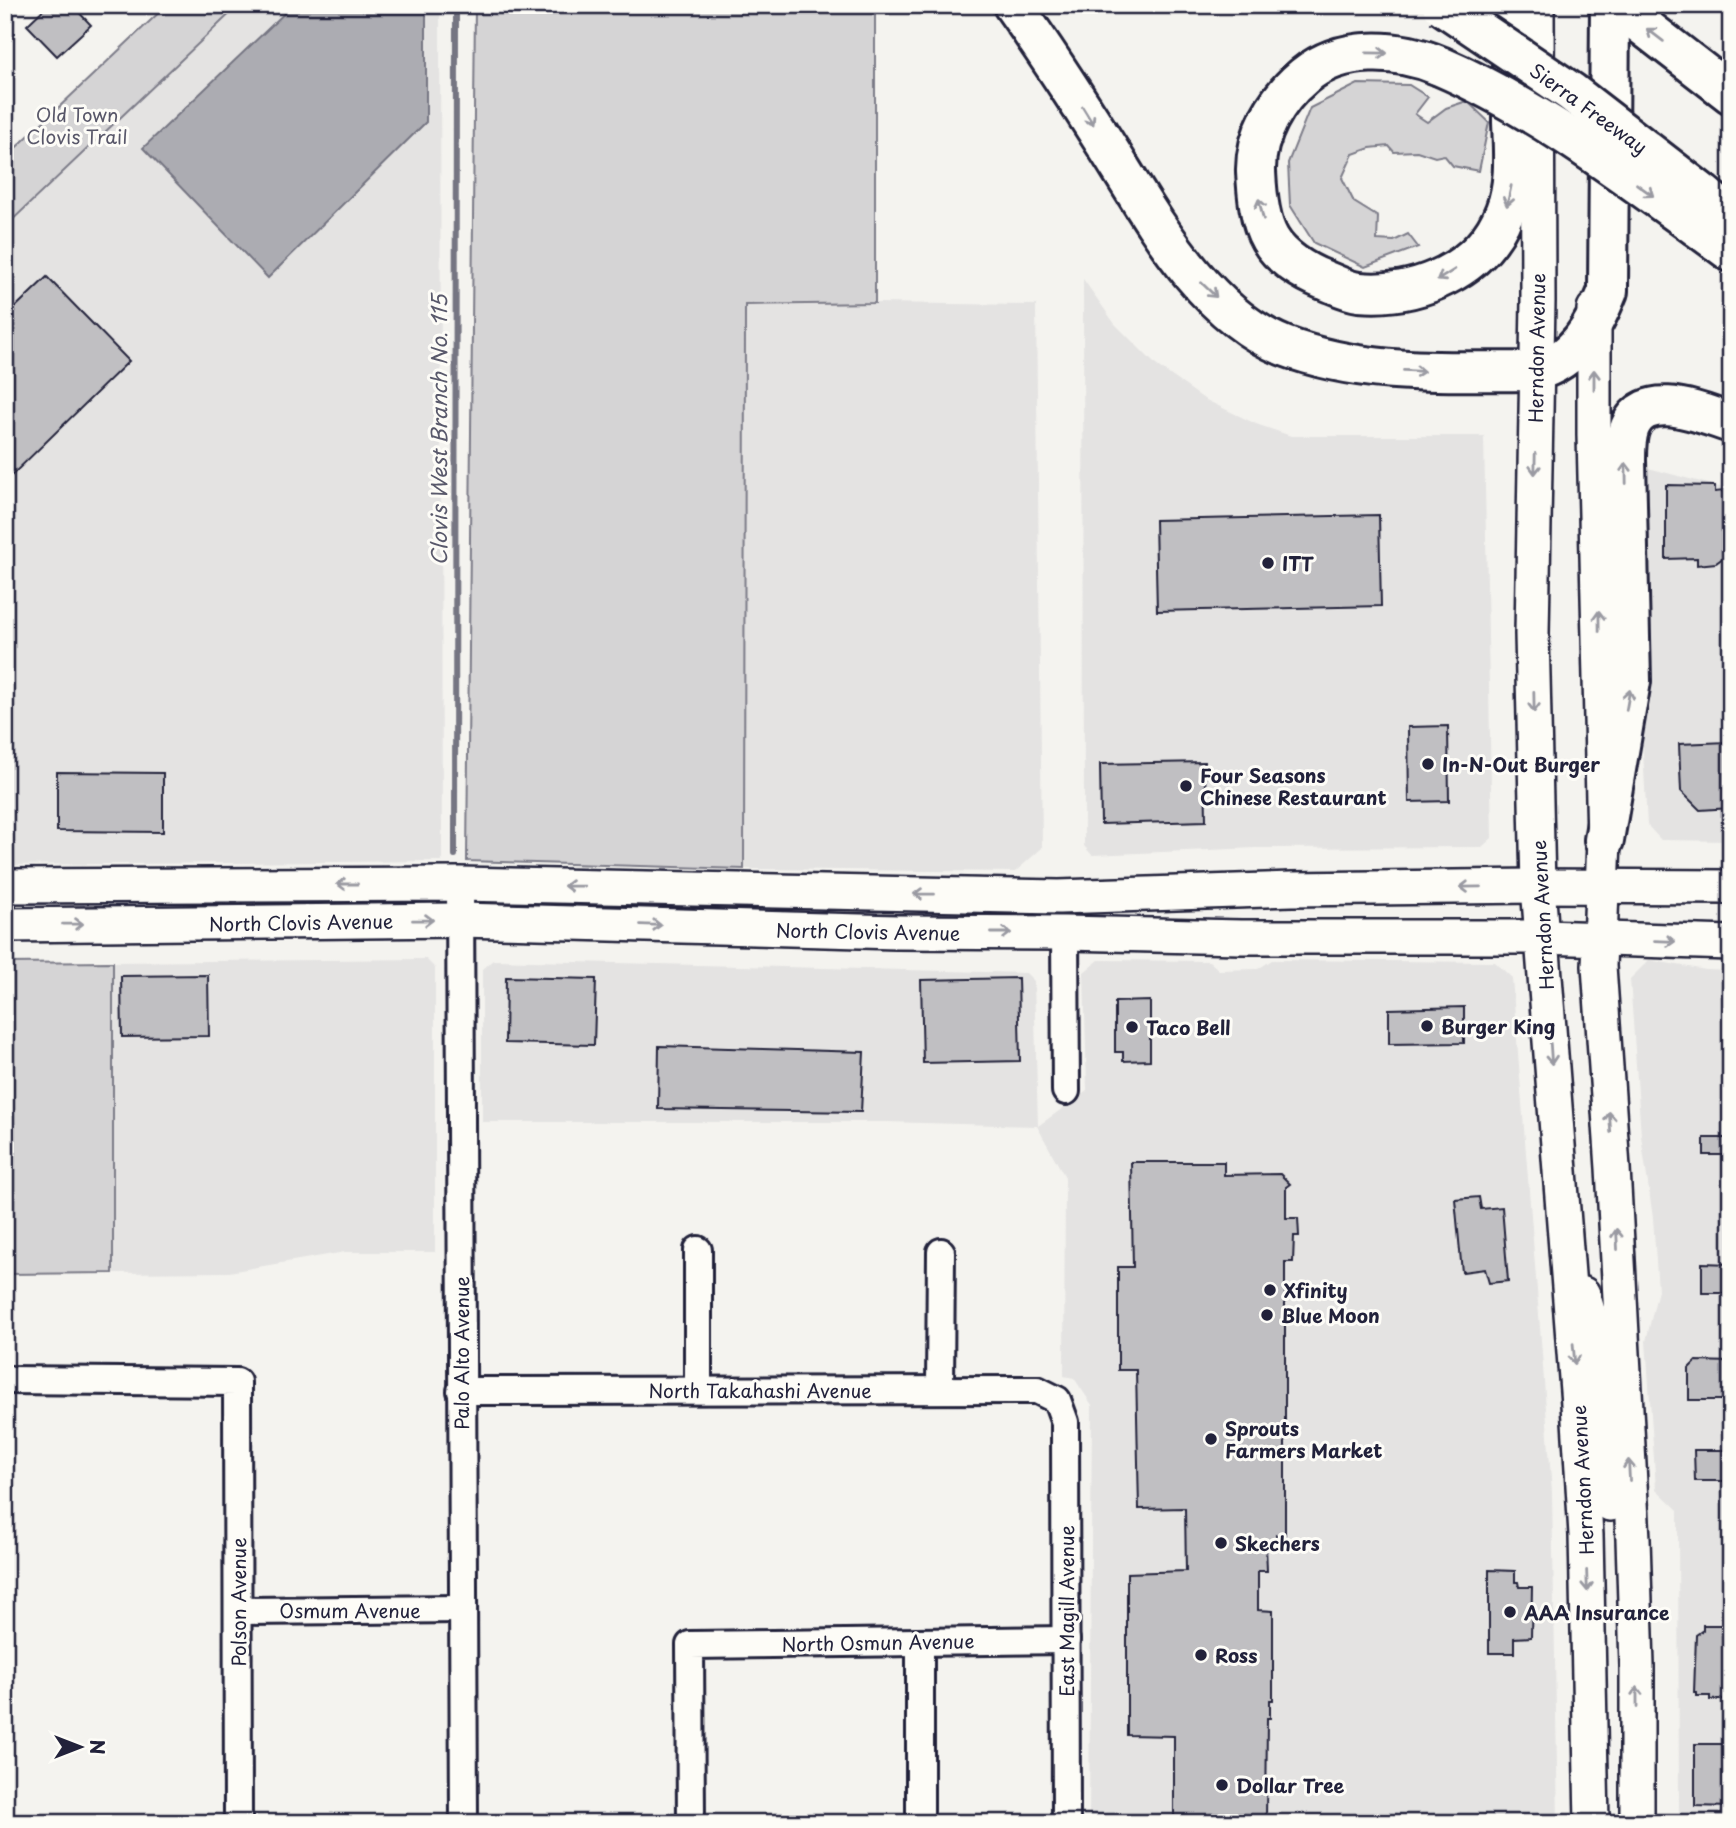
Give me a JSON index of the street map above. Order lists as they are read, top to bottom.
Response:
{
  "streets": {
    "highway": ["Sierra Freeway"],
    "main road": ["Herndon Avenue", "North Clovis Avenue"],
    "street": [
      "Palo Alto Avenue",
      "North Takahashi Avenue",
      "Polson Avenue",
      "Osmum Avenue",
      "East Magill Avenue",
      "North Osmun Avenue"
    ]
  },
  "crossings": [
    ["Herndon Avenue", "North Clovis Avenue"],
    ["North Clovis Avenue", "Palo Alto Avenue"],
    ["Palo Alto Avenue", "North Takahashi Avenue"],
    ["Palo Alto Avenue", "Osmum Avenue"],
    ["North Takahashi Avenue", "East Magill Avenue"],
    ["Polson Avenue", "Osmum Avenue"],
    ["East Magill Avenue", "North Osmun Avenue"]
  ],
  "water": ["Clovis West Branch No. 115"],
  "parks": ["Old Town Clovis Trail"],
  "places": [
    "ITT",
    "In-N-Out Burger",
    "Four Seasons Chinese Restaurant",
    "Burger King",
    "Taco Bell",
    "Xfinity",
    "Blue Moon",
    "Sprouts Farmers Market",
    "Skechers",
    "AAA Insurance",
    "Ross",
    "Dollar Tree"
  ],
  "north": "right"
}
